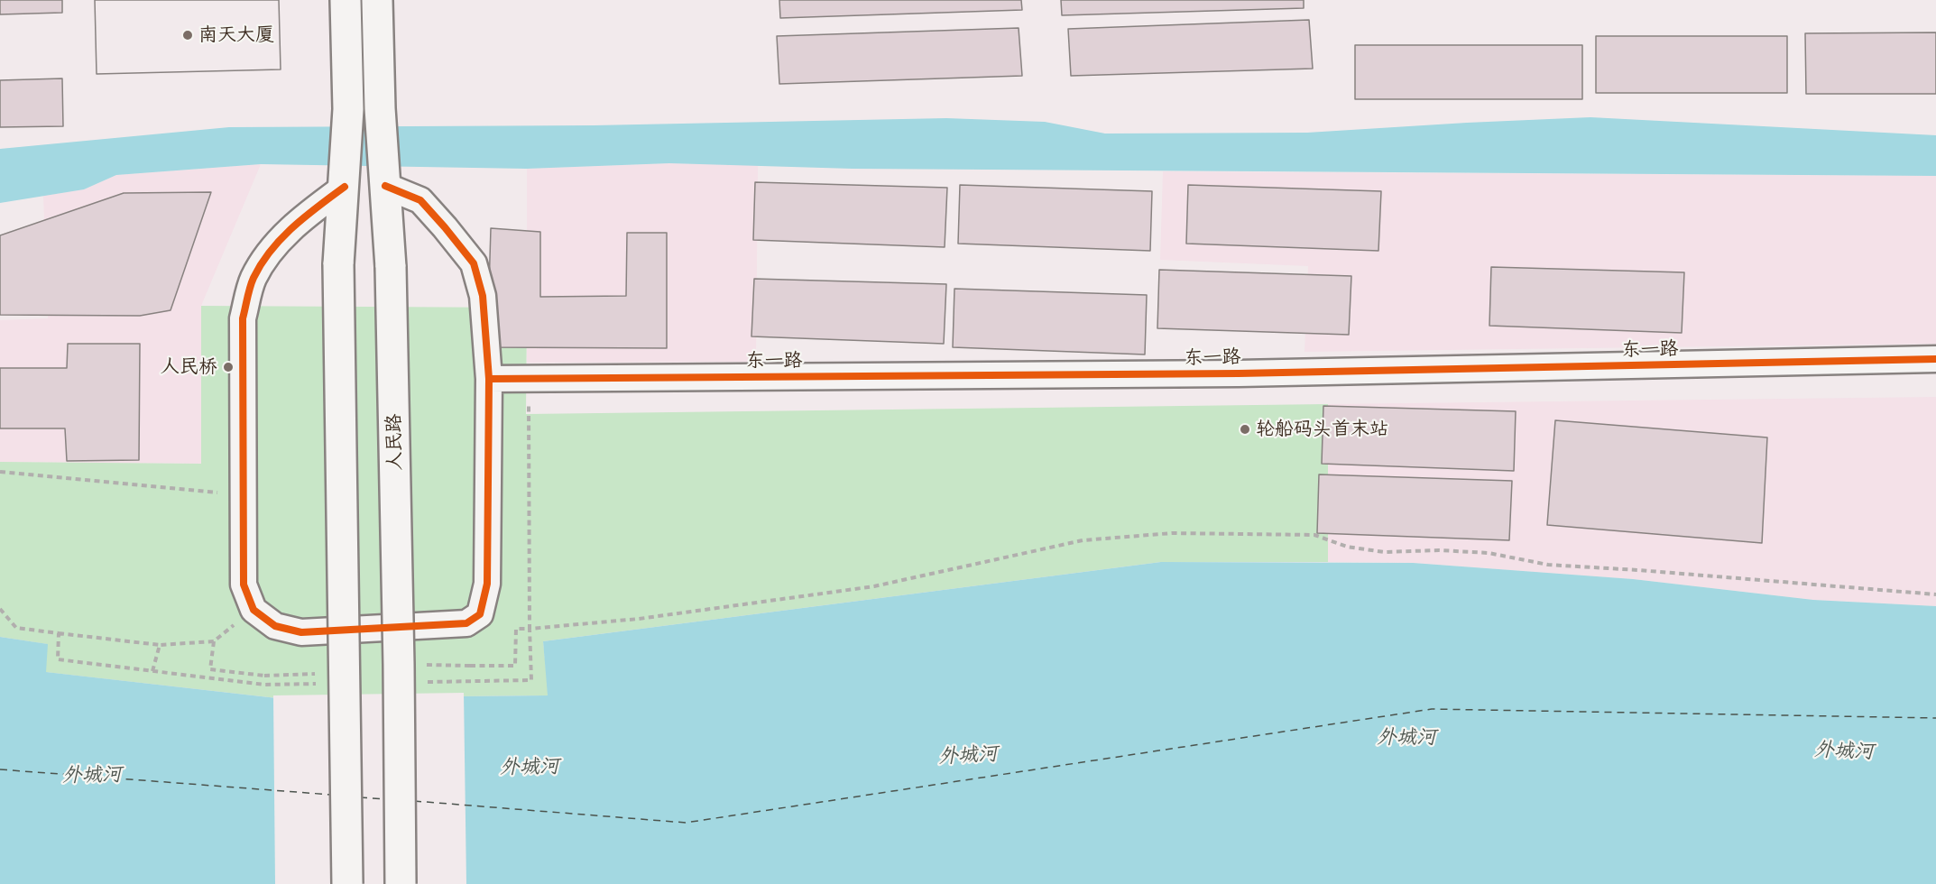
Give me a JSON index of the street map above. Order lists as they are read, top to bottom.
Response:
{
  "streets": {
    "main road": ["人民路"],
    "street": ["东一路"]
  },
  "water": ["外城河"],
  "places": ["南天大厦", "人民桥", "轮船码头首末站"]
}
